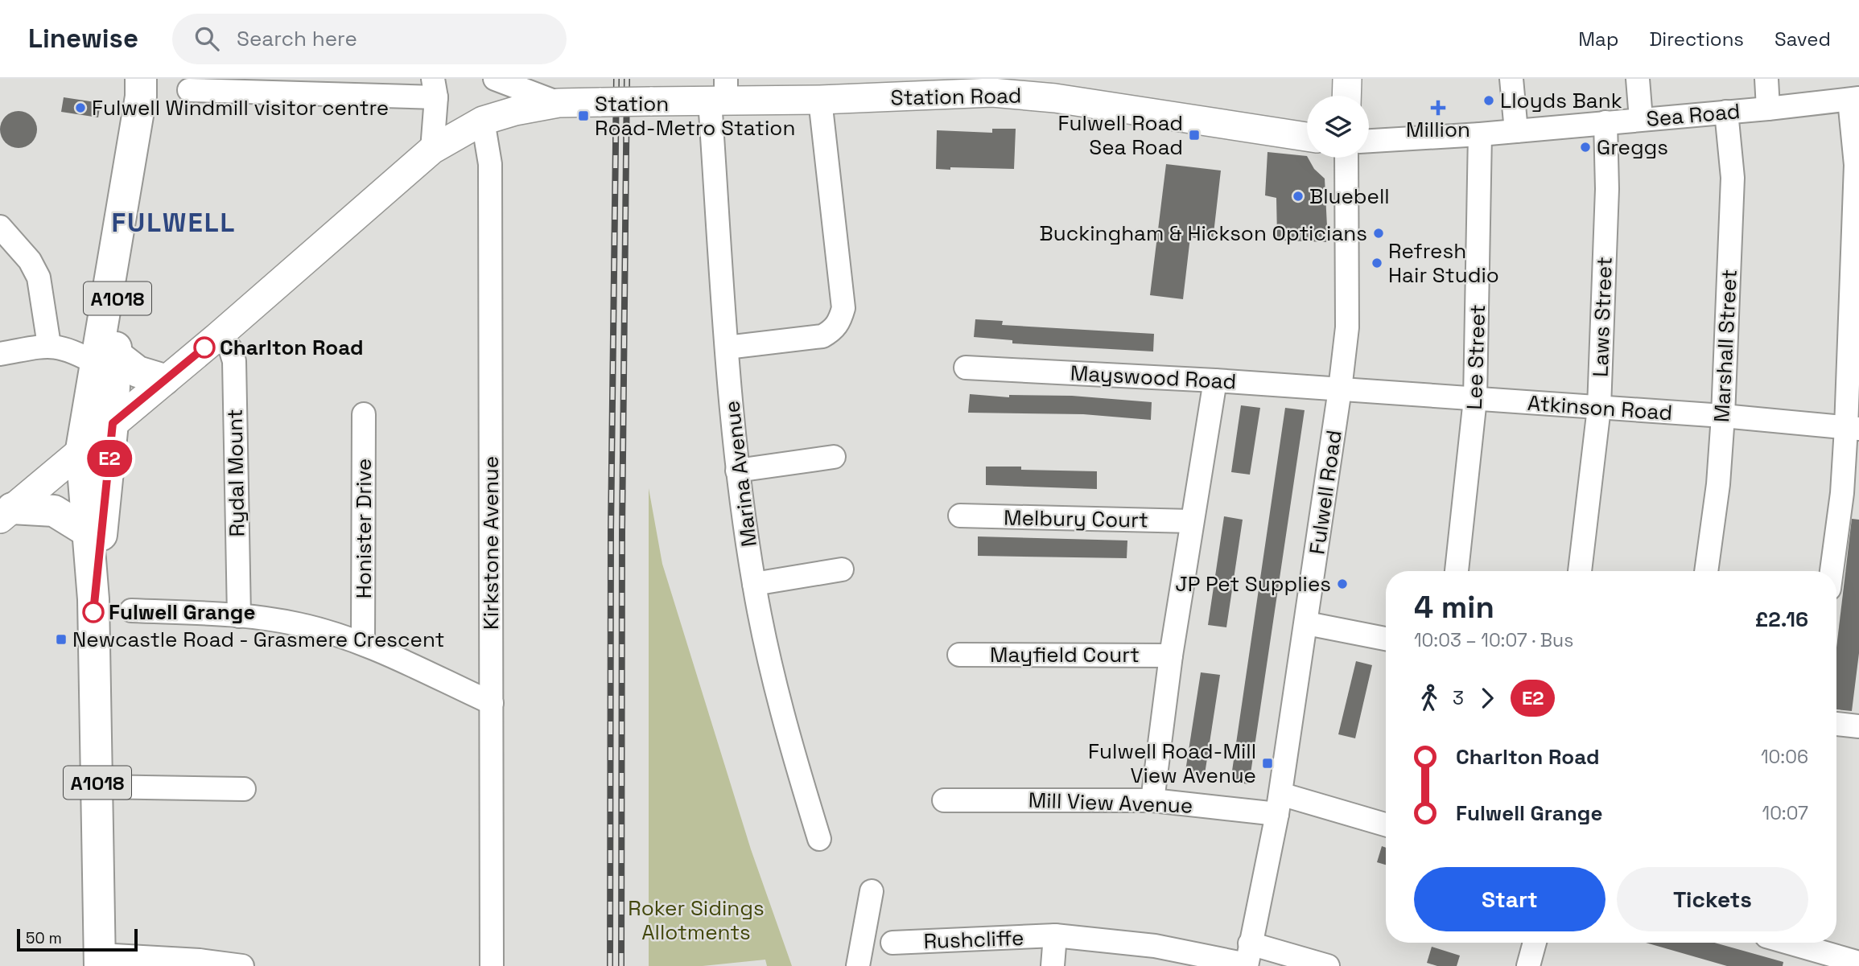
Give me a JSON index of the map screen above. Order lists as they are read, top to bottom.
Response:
{
  "streets": {
    "highway": ["A1018"],
    "main road": ["Station Road"],
    "street": [
      "Sea Road",
      "Laws Street",
      "Marshall Street",
      "Lee Street",
      "Mayswood Road",
      "Atkinson Road",
      "Rydal Mount",
      "Marina Avenue",
      "Fulwell Road",
      "Melbury Court",
      "Honister Drive",
      "Kirkstone Avenue",
      "Mayfield Court",
      "Mill View Avenue",
      "Rushcliffe"
    ]
  },
  "crossings": [
    ["Station Road", "Marina Avenue"],
    ["Sea Road", "Laws Street"],
    ["Sea Road", "Marshall Street"],
    ["Sea Road", "Lee Street"],
    ["Laws Street", "Atkinson Road"],
    ["Marshall Street", "Atkinson Road"],
    ["Lee Street", "Atkinson Road"],
    ["Mayswood Road", "Atkinson Road"],
    ["Mayswood Road", "Fulwell Road"],
    ["Atkinson Road", "Fulwell Road"],
    ["Fulwell Road", "Mill View Avenue"],
    ["Fulwell Road", "Rushcliffe"]
  ],
  "districts": ["FULWELL"],
  "parks": ["Roker Sidings Allotments"],
  "places": {
    "other": [
      "Lloyds Bank",
      "Fulwell Windmill visitor centre",
      "Greggs",
      "Bluebell",
      "Buckingham & Hickson Opticians",
      "Refresh Hair Studio",
      "Charlton Road",
      "JP Pet Supplies",
      "Fulwell Grange"
    ],
    "health": ["Million"],
    "transit": [
      "Station Road-Metro Station",
      "Fulwell Road Sea Road",
      "Newcastle Road - Grasmere Crescent",
      "Fulwell Road-Mill View Avenue"
    ]
  },
  "lines": ["bus line E2"],
  "scale_bar": "50 m",
  "page": {
    "header": "Linewise",
    "search": "Search here",
    "nav": ["Map", "Directions", "Saved"],
    "on_map": "E2",
    "heading": ["4 min", "10:03 – 10:07 · Bus", "£2.16"],
    "legs": ["3", "E2"],
    "list": [
      {
        "name": "Charlton Road",
        "value": "10:06"
      },
      {
        "name": "Fulwell Grange",
        "value": "10:07"
      }
    ],
    "buttons": ["Start", "Tickets"],
    "scale": "50 m"
  }
}
